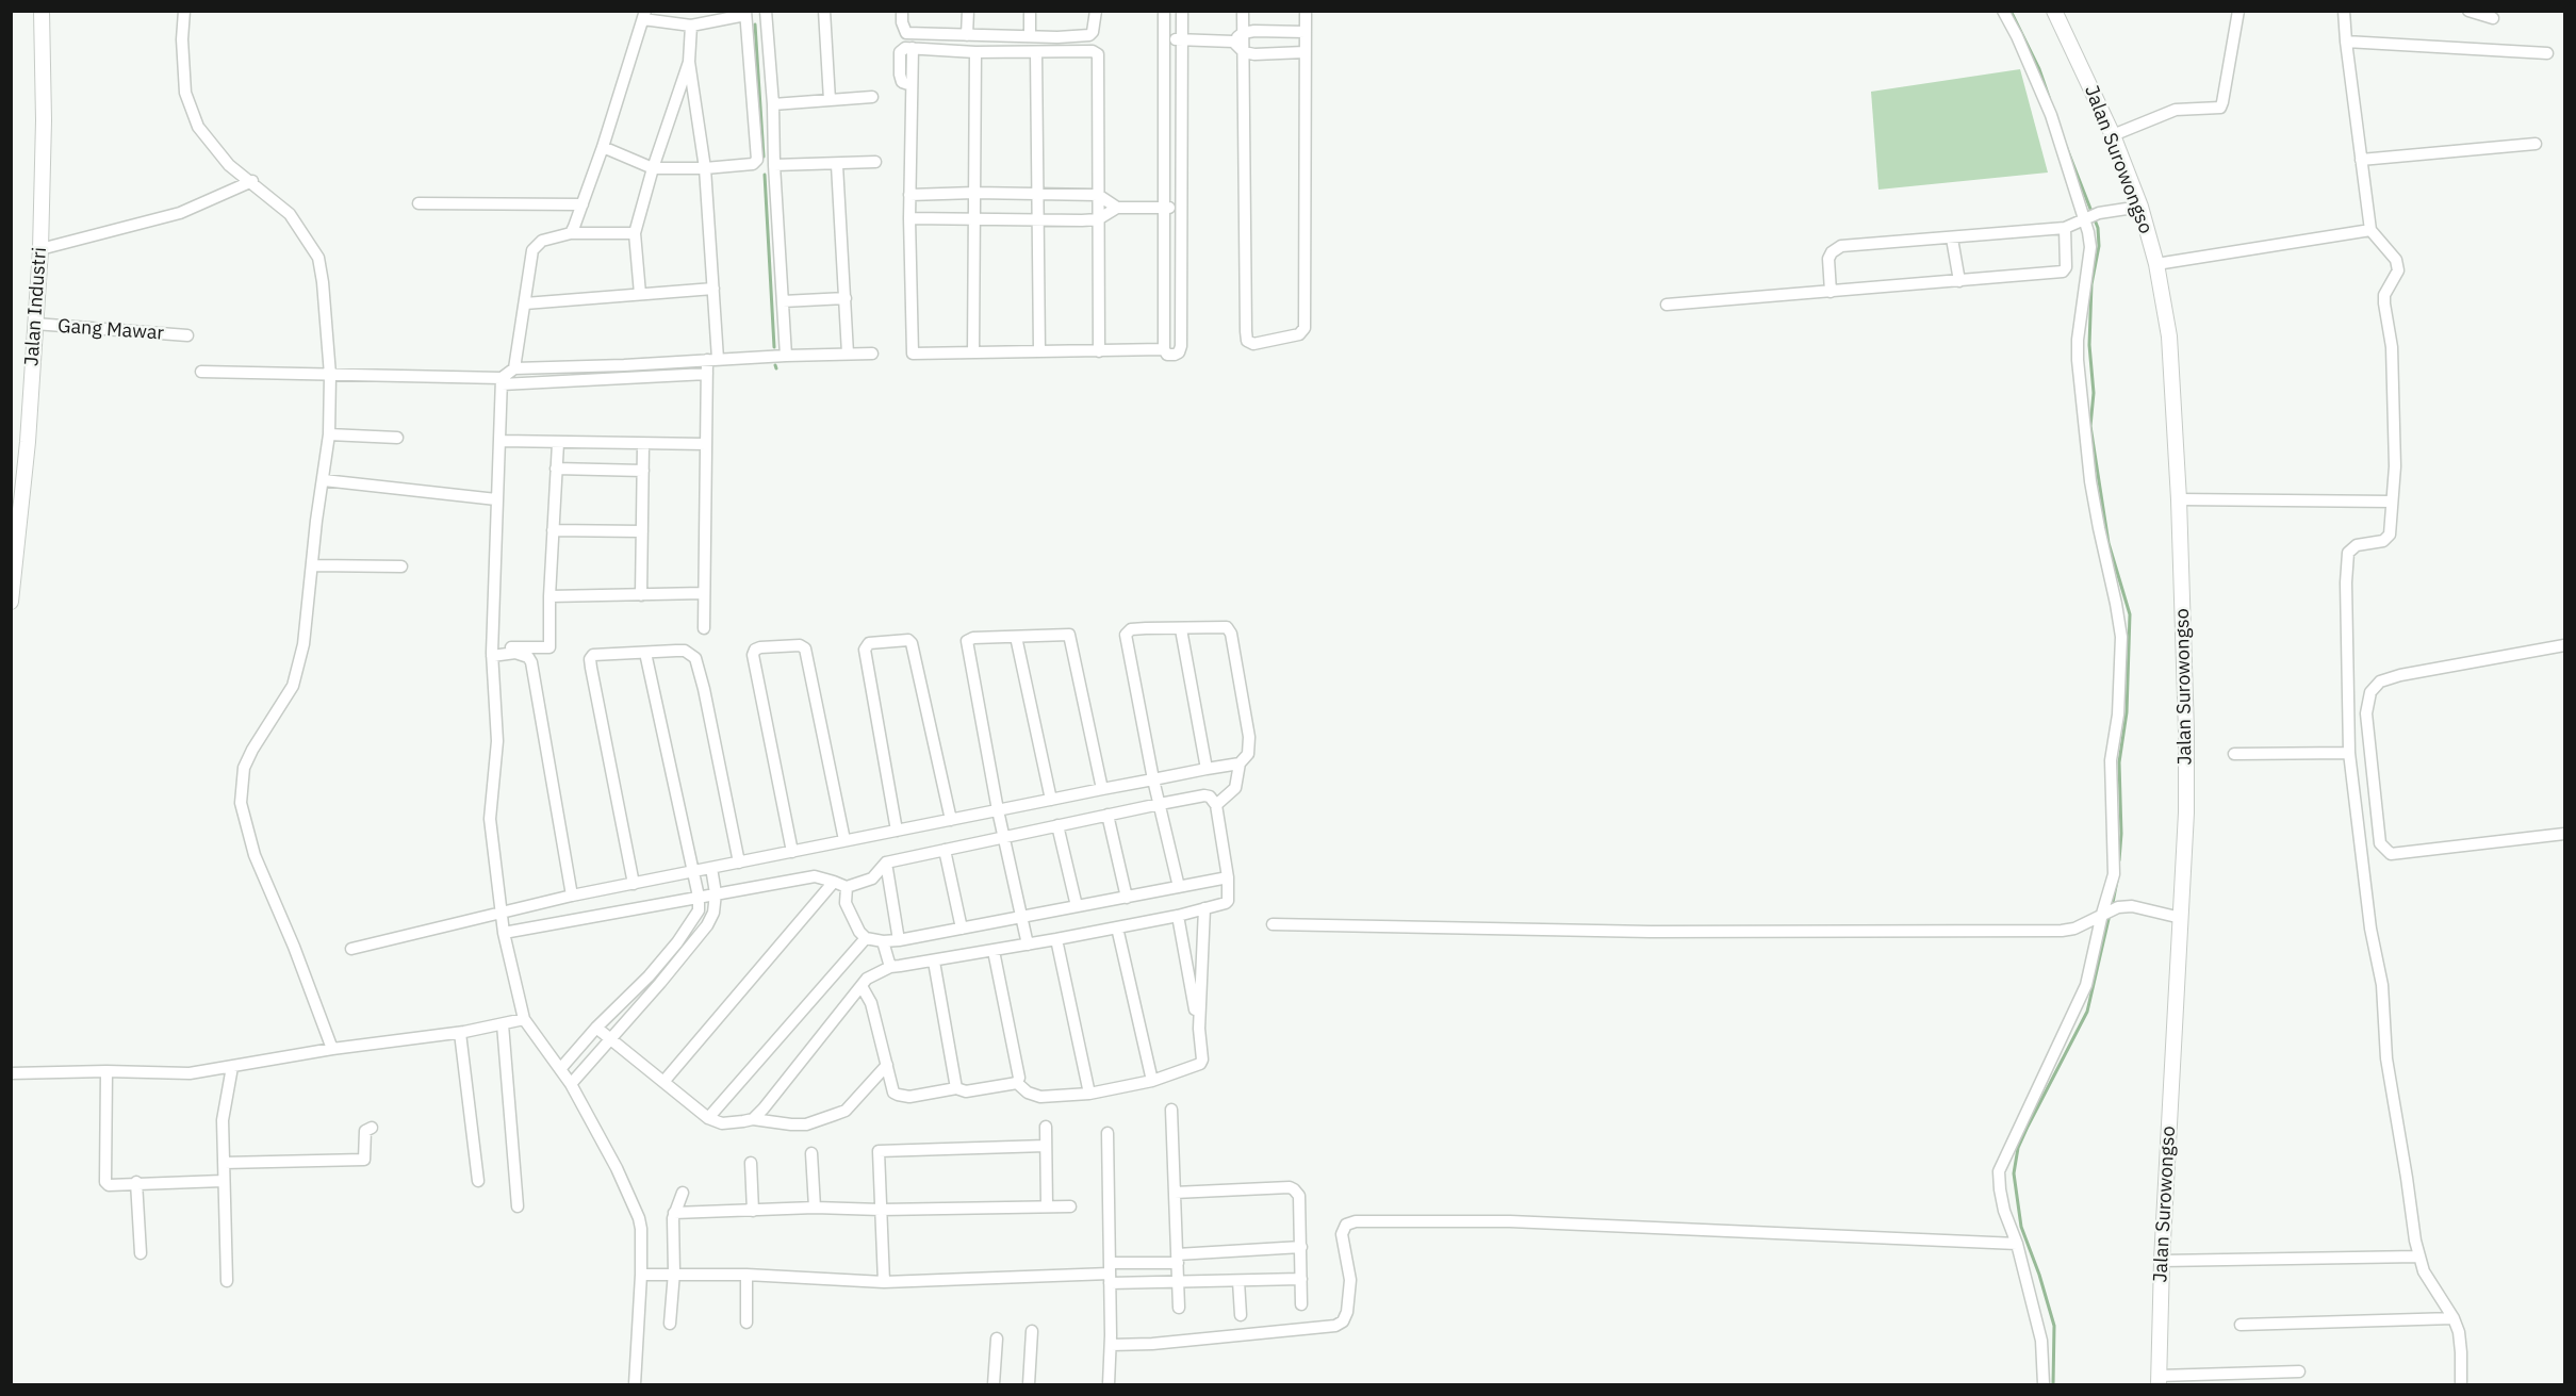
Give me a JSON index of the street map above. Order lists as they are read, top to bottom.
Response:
{
  "streets": {
    "street": ["Jalan Surowongso", "Jalan Industri", "Gang Mawar"]
  },
  "crossings": [
    ["Jalan Industri", "Gang Mawar"]
  ]
}
